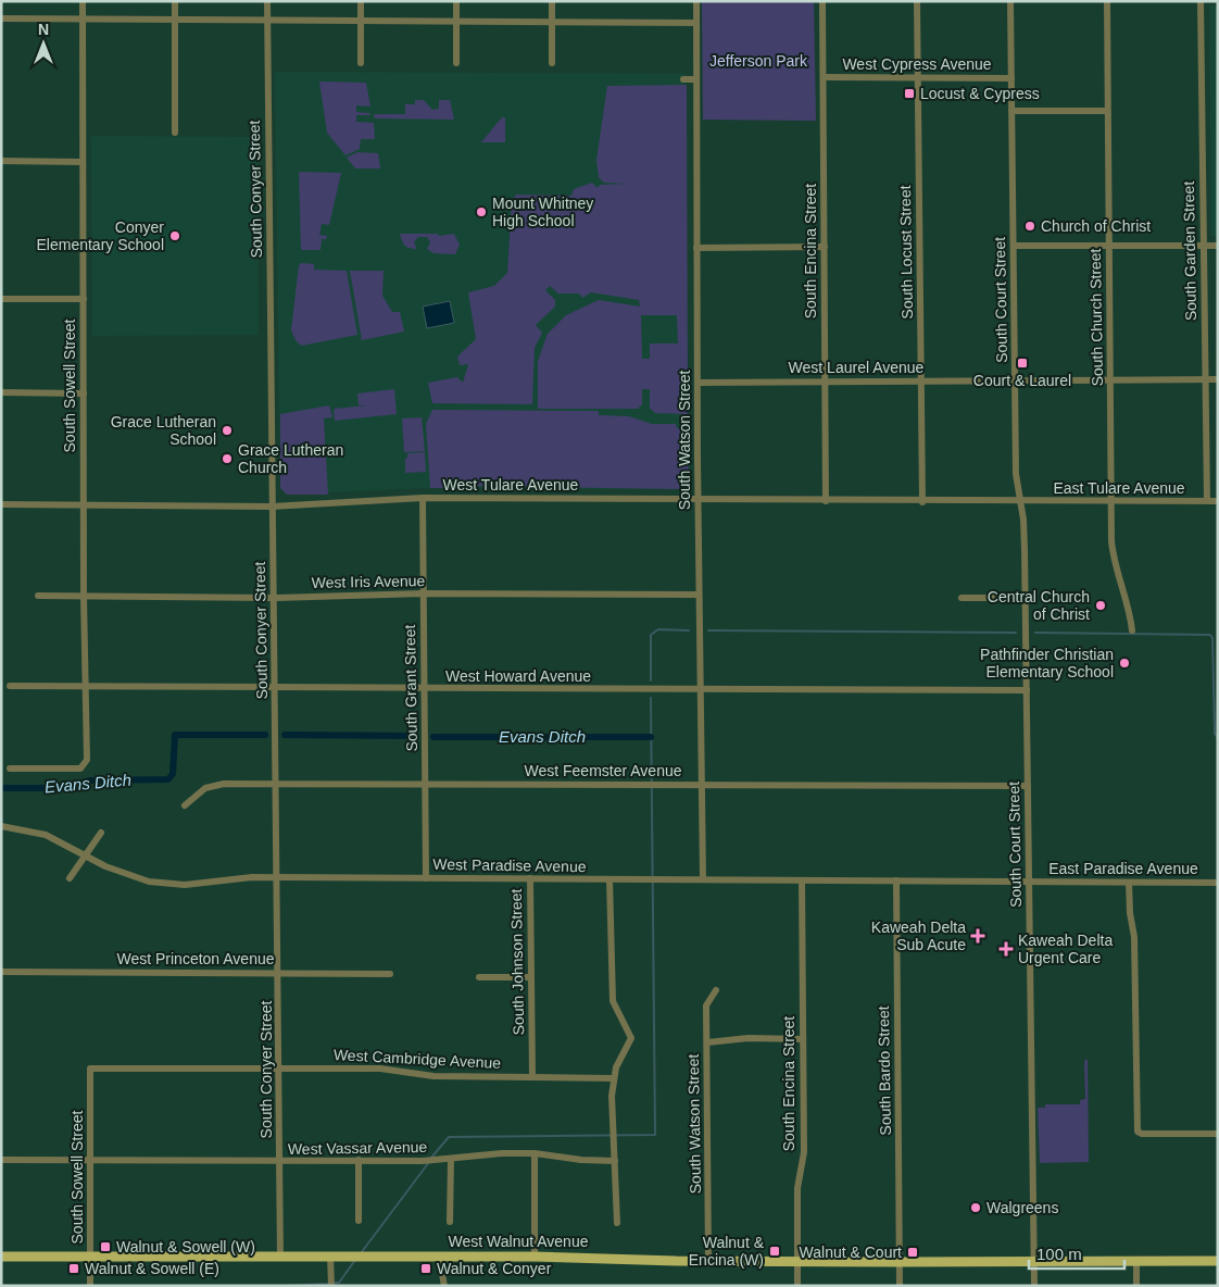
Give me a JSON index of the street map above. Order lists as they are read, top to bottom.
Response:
{
  "streets": {
    "main road": ["West Walnut Avenue"],
    "street": [
      "West Cypress Avenue",
      "South Conyer Street",
      "South Encina Street",
      "South Garden Street",
      "South Locust Street",
      "South Court Street",
      "South Church Street",
      "West Laurel Avenue",
      "South Sowell Street",
      "South Watson Street",
      "West Tulare Avenue",
      "East Tulare Avenue",
      "West Iris Avenue",
      "West Howard Avenue",
      "South Grant Street",
      "West Feemster Avenue",
      "West Paradise Avenue",
      "East Paradise Avenue",
      "West Princeton Avenue",
      "South Johnson Street",
      "West Cambridge Avenue",
      "South Bardo Street",
      "West Vassar Avenue"
    ]
  },
  "crossings": [
    ["West Cypress Avenue", "South Encina Street"],
    ["West Cypress Avenue", "South Locust Street"],
    ["West Cypress Avenue", "South Court Street"],
    ["South Conyer Street", "West Tulare Avenue"],
    ["South Conyer Street", "West Iris Avenue"],
    ["South Conyer Street", "West Howard Avenue"],
    ["South Conyer Street", "West Feemster Avenue"],
    ["South Conyer Street", "West Paradise Avenue"],
    ["South Conyer Street", "West Princeton Avenue"],
    ["South Conyer Street", "West Cambridge Avenue"],
    ["South Conyer Street", "West Vassar Avenue"],
    ["South Conyer Street", "West Walnut Avenue"],
    ["South Encina Street", "West Laurel Avenue"],
    ["South Encina Street", "West Tulare Avenue"],
    ["South Encina Street", "West Paradise Avenue"],
    ["South Encina Street", "West Walnut Avenue"],
    ["South Garden Street", "West Laurel Avenue"],
    ["South Garden Street", "East Tulare Avenue"],
    ["South Locust Street", "West Laurel Avenue"],
    ["South Locust Street", "West Tulare Avenue"],
    ["South Court Street", "West Laurel Avenue"],
    ["South Court Street", "West Tulare Avenue"],
    ["South Court Street", "East Tulare Avenue"],
    ["South Court Street", "West Howard Avenue"],
    ["South Court Street", "West Feemster Avenue"],
    ["South Court Street", "West Paradise Avenue"],
    ["South Court Street", "East Paradise Avenue"],
    ["South Court Street", "West Walnut Avenue"],
    ["South Church Street", "West Laurel Avenue"],
    ["South Church Street", "East Tulare Avenue"],
    ["West Laurel Avenue", "South Watson Street"],
    ["South Sowell Street", "West Tulare Avenue"],
    ["South Sowell Street", "West Iris Avenue"],
    ["South Sowell Street", "West Howard Avenue"],
    ["South Sowell Street", "West Cambridge Avenue"],
    ["South Sowell Street", "West Vassar Avenue"],
    ["South Sowell Street", "West Walnut Avenue"],
    ["South Watson Street", "West Tulare Avenue"],
    ["South Watson Street", "West Iris Avenue"],
    ["South Watson Street", "West Howard Avenue"],
    ["South Watson Street", "West Feemster Avenue"],
    ["South Watson Street", "West Paradise Avenue"],
    ["South Watson Street", "West Walnut Avenue"],
    ["West Tulare Avenue", "East Tulare Avenue"],
    ["West Tulare Avenue", "South Grant Street"],
    ["West Iris Avenue", "South Grant Street"],
    ["West Howard Avenue", "South Grant Street"],
    ["South Grant Street", "West Feemster Avenue"],
    ["South Grant Street", "West Paradise Avenue"],
    ["West Paradise Avenue", "East Paradise Avenue"],
    ["West Paradise Avenue", "South Johnson Street"],
    ["West Paradise Avenue", "South Bardo Street"],
    ["South Johnson Street", "West Cambridge Avenue"],
    ["South Bardo Street", "West Walnut Avenue"]
  ],
  "water": ["Evans Ditch"],
  "parks": ["Jefferson Park"],
  "places": {
    "transit": [
      "Locust & Cypress",
      "Court & Laurel",
      "Walnut & Sowell (W)",
      "Walnut & Encina (W)",
      "Walnut & Court",
      "Walnut & Sowell (E)",
      "Walnut & Conyer"
    ],
    "other": [
      "Mount Whitney High School",
      "Church of Christ",
      "Conyer Elementary School",
      "Grace Lutheran School",
      "Grace Lutheran Church",
      "Central Church of Christ",
      "Pathfinder Christian Elementary School",
      "Walgreens"
    ],
    "health": ["Kaweah Delta Sub Acute", "Kaweah Delta Urgent Care"]
  },
  "scale_bar": "100 m",
  "north": "top"
}
